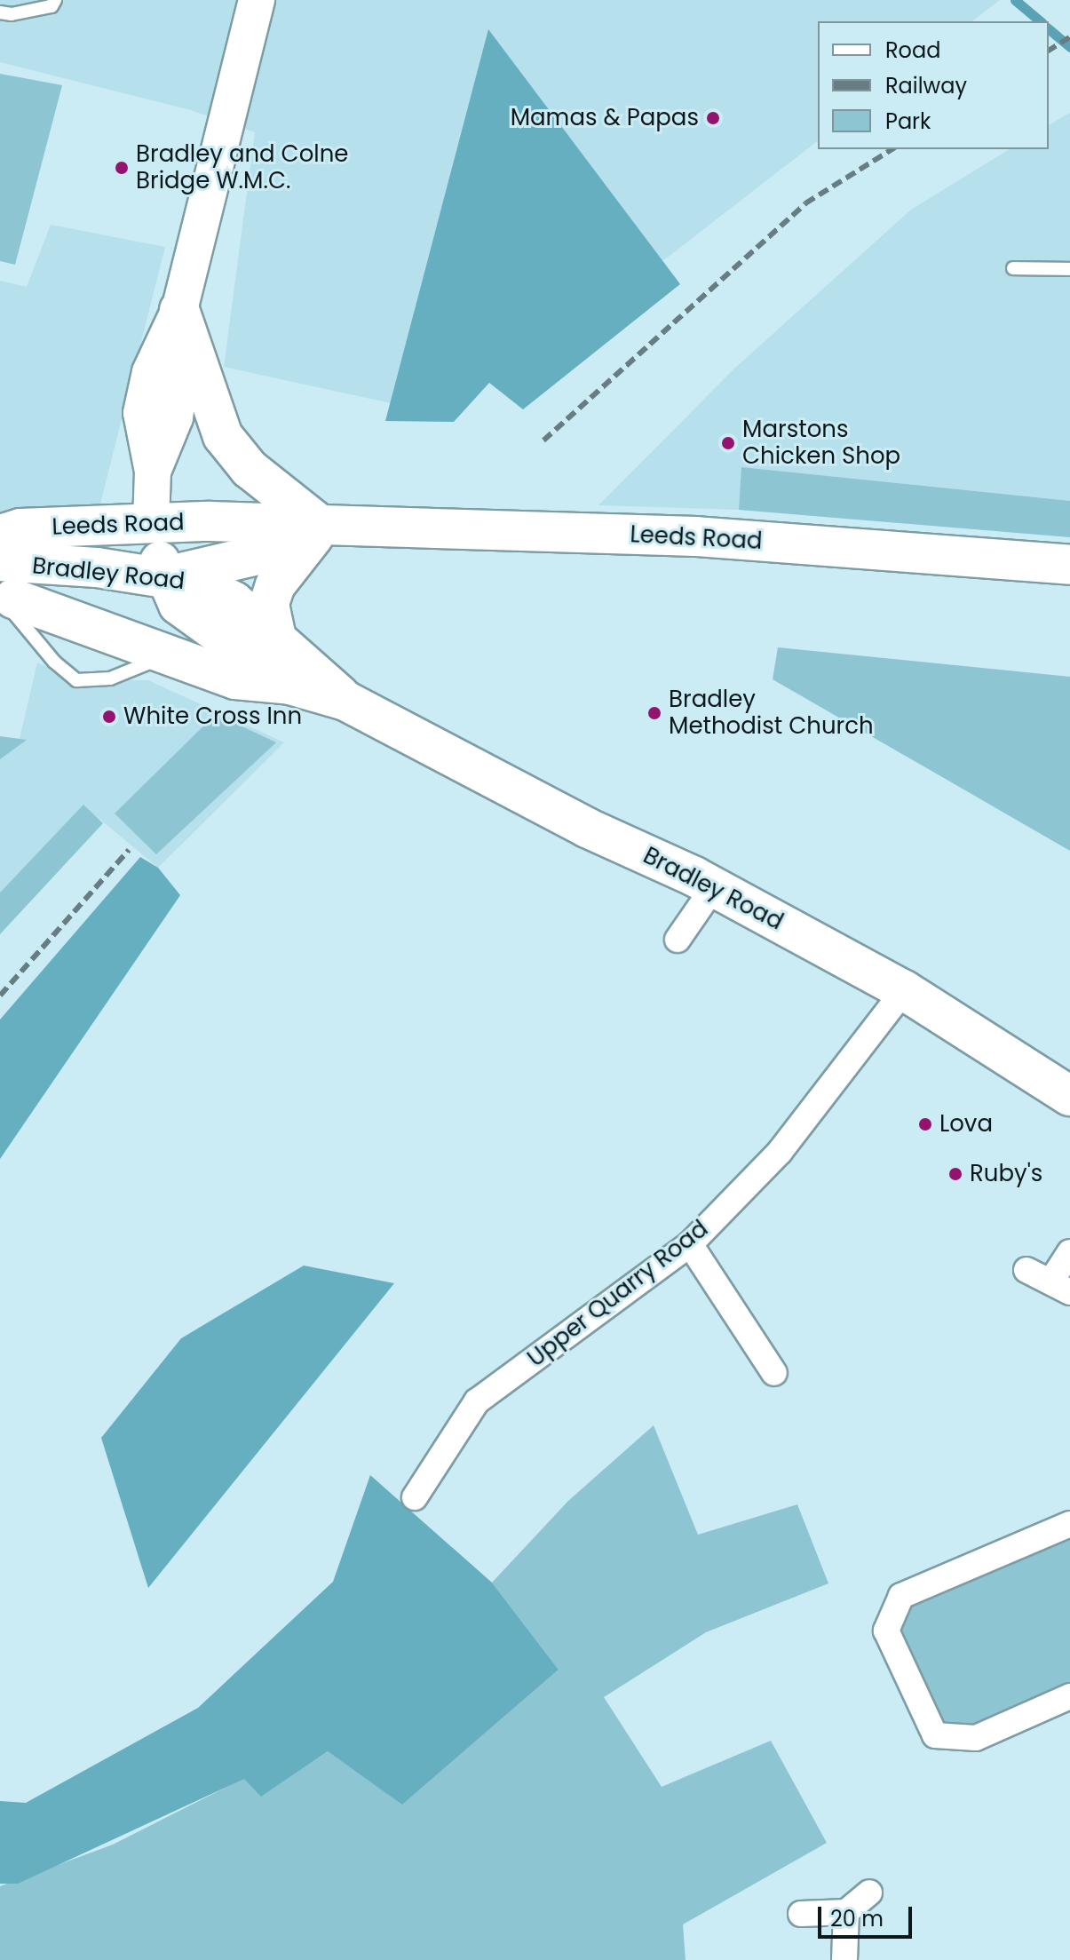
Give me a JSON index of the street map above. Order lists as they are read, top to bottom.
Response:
{
  "streets": {
    "main road": ["Leeds Road", "Bradley Road"],
    "street": ["Upper Quarry Road"]
  },
  "crossings": [
    ["Leeds Road", "Bradley Road"],
    ["Bradley Road", "Upper Quarry Road"]
  ],
  "places": [
    "Mamas & Papas",
    "Bradley and Colne Bridge W.M.C.",
    "Marstons Chicken Shop",
    "Bradley Methodist Church",
    "White Cross Inn",
    "Lova",
    "Ruby's"
  ],
  "legend": ["Road", "Railway", "Park"],
  "scale_bar": "20 m"
}
